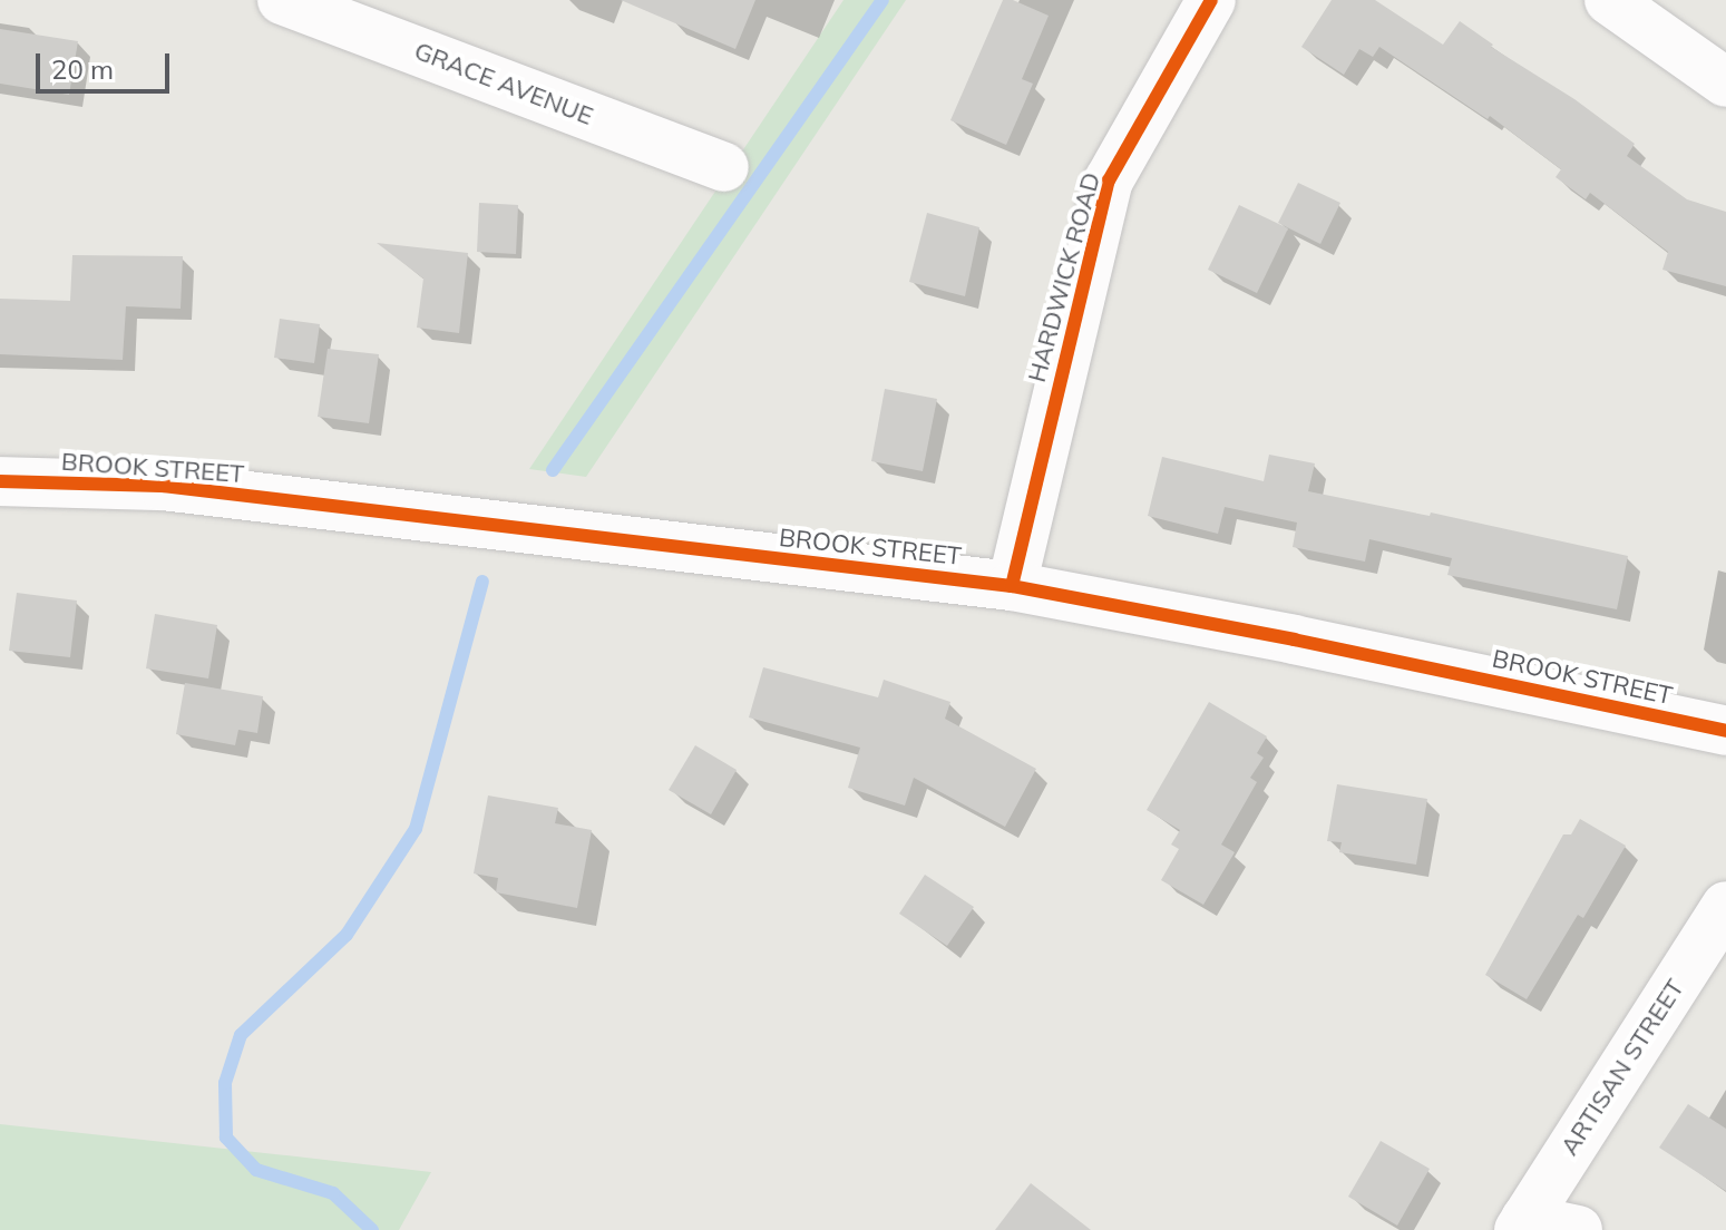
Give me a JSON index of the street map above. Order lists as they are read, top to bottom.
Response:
{
  "streets": {
    "street": [
      "GRACE AVENUE",
      "HARDWICK ROAD",
      "BROOK STREET",
      "ARTISAN STREET"
    ]
  },
  "crossings": [
    ["HARDWICK ROAD", "BROOK STREET"]
  ],
  "scale_bar": "20 m"
}
